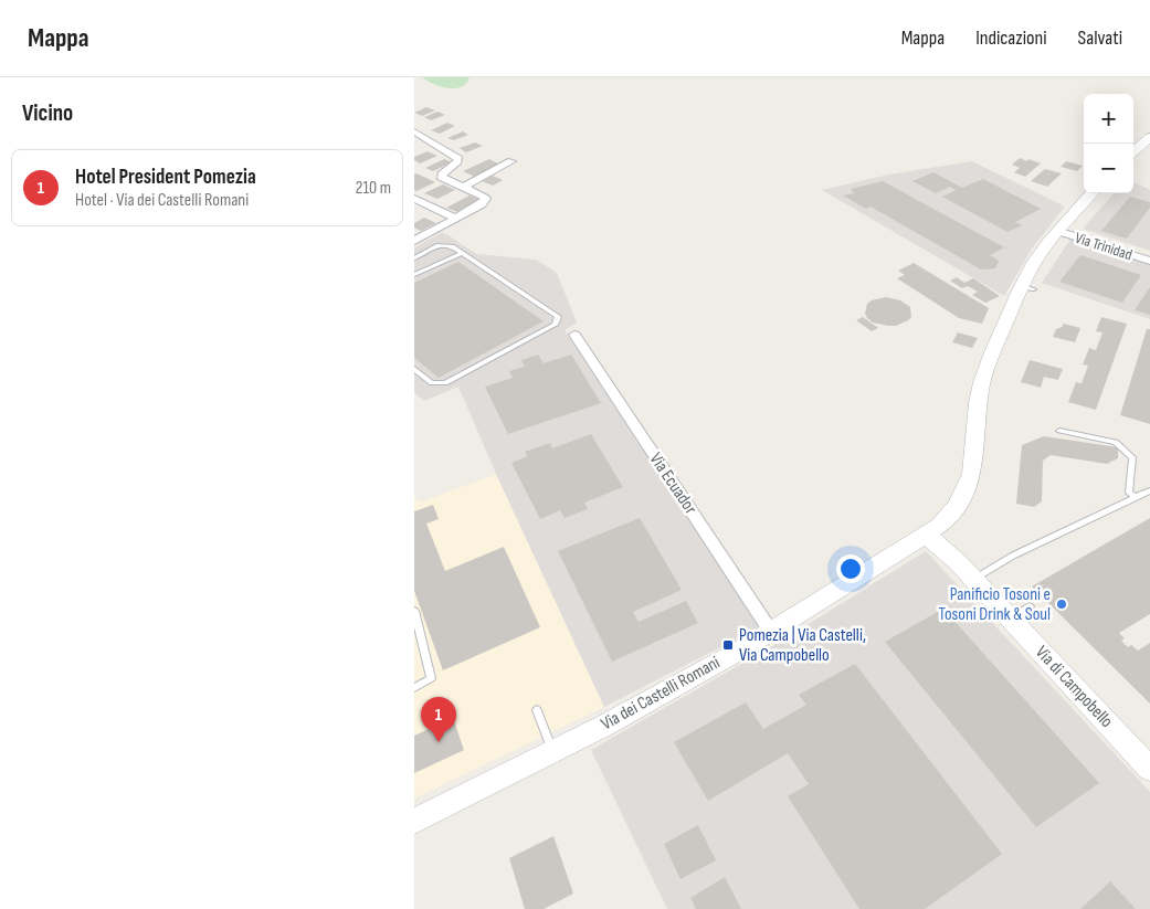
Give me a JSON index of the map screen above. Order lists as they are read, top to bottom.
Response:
{
  "streets": {
    "main road": ["Via di Campobello", "Via dei Castelli Romani"],
    "street": ["Via Trinidad", "Via Ecuador"]
  },
  "crossings": [
    ["Via Trinidad", "Via dei Castelli Romani"],
    ["Via Ecuador", "Via dei Castelli Romani"],
    ["Via di Campobello", "Via dei Castelli Romani"]
  ],
  "places": {
    "other": ["Panificio Tosoni e Tosoni Drink & Soul"],
    "transit": ["Pomezia | Via Castelli, Via Campobello"]
  },
  "page": {
    "header": "Mappa",
    "nav": ["Mappa", "Indicazioni", "Salvati"],
    "heading": "Vicino",
    "map_buttons": ["+", "−"],
    "list": [
      {
        "mark": "1",
        "name": "Hotel President Pomezia",
        "note": "Hotel · Via dei Castelli Romani",
        "value": "210 m"
      }
    ],
    "pins": "1"
  }
}
